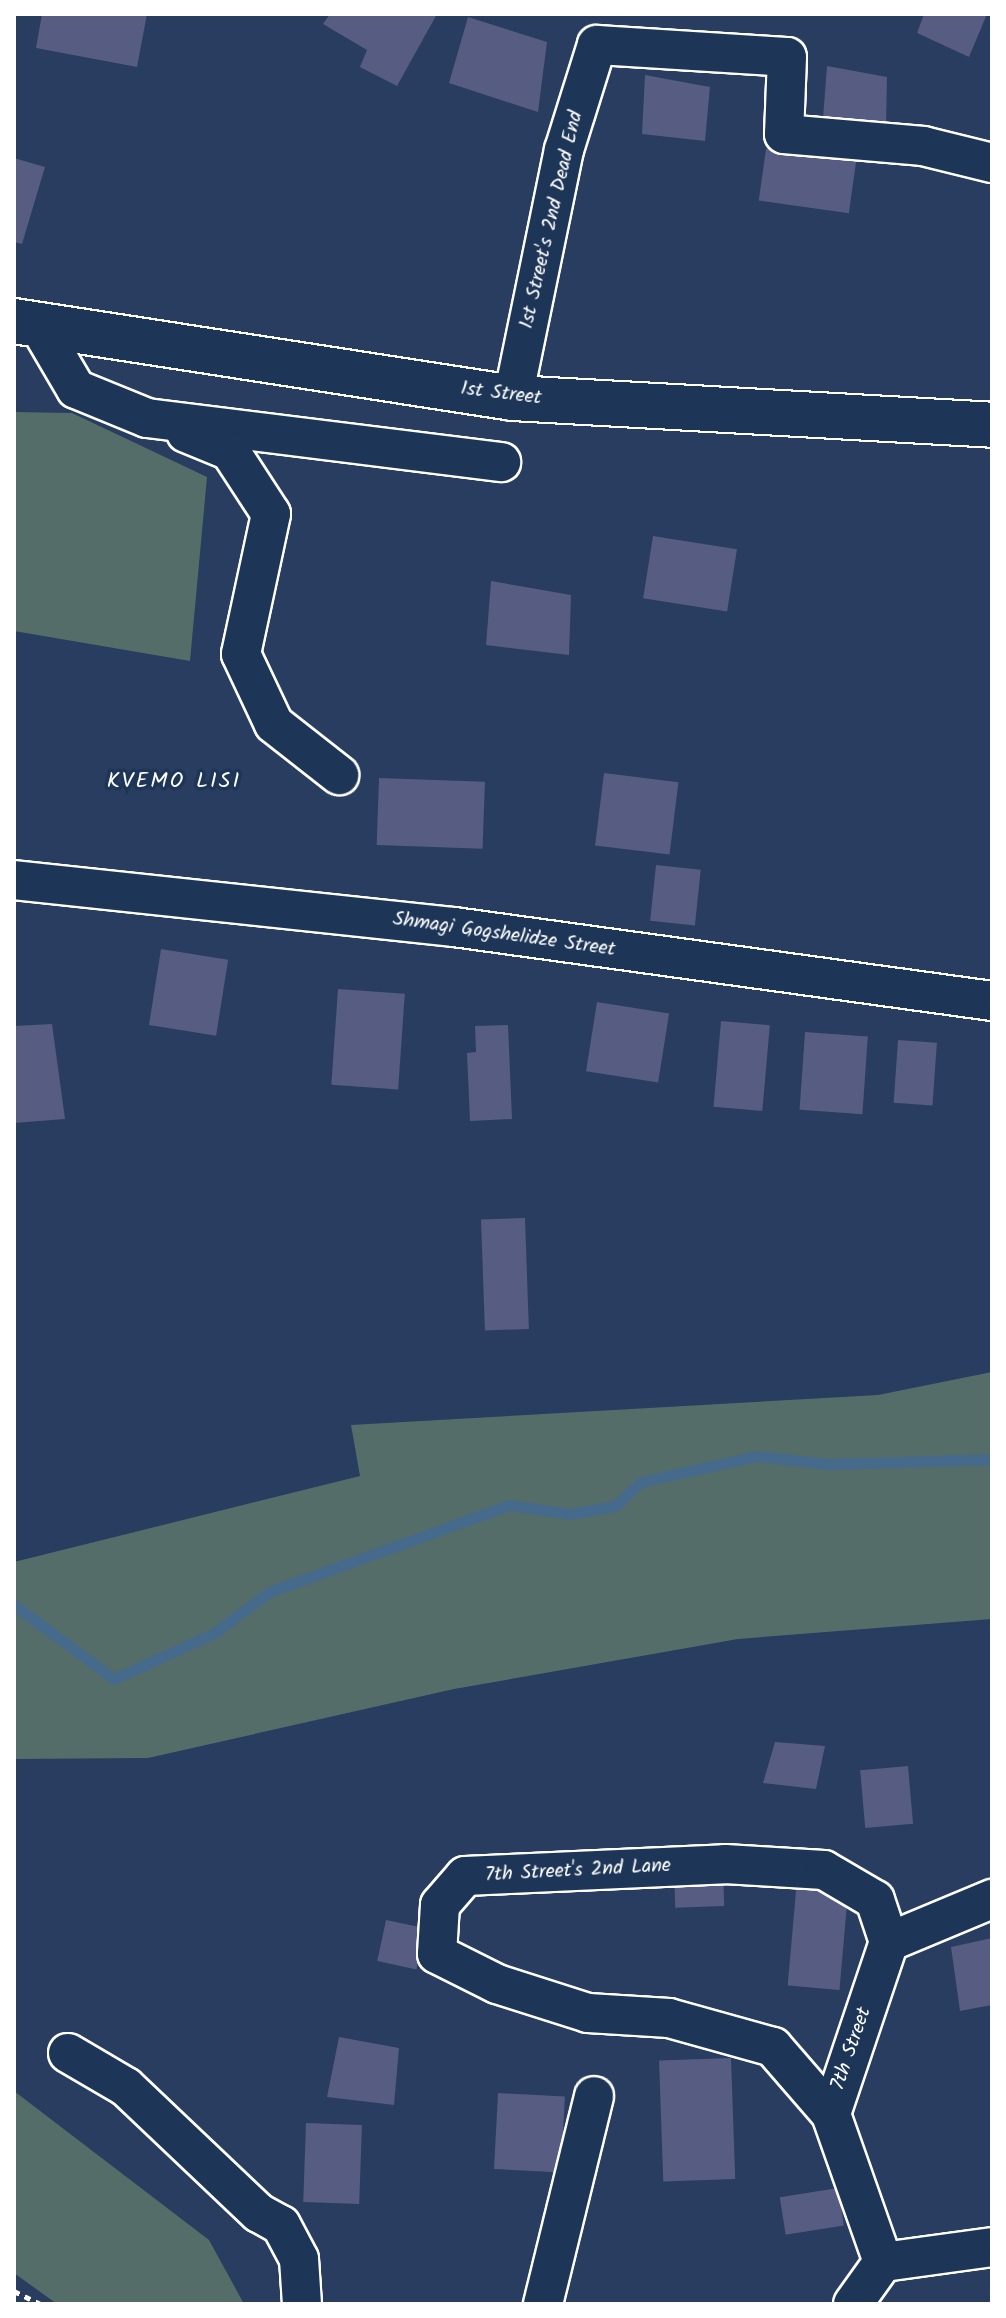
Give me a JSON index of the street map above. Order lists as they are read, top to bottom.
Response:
{
  "streets": {
    "main road": ["1st Street"],
    "street": [
      "1st Street's 2nd Dead End",
      "Shmagi Gogshelidze Street",
      "7th Street's 2nd Lane",
      "7th Street"
    ]
  },
  "crossings": [
    ["1st Street's 2nd Dead End", "1st Street"],
    ["7th Street's 2nd Lane", "7th Street"]
  ],
  "districts": ["KVEMO LISI"]
}
